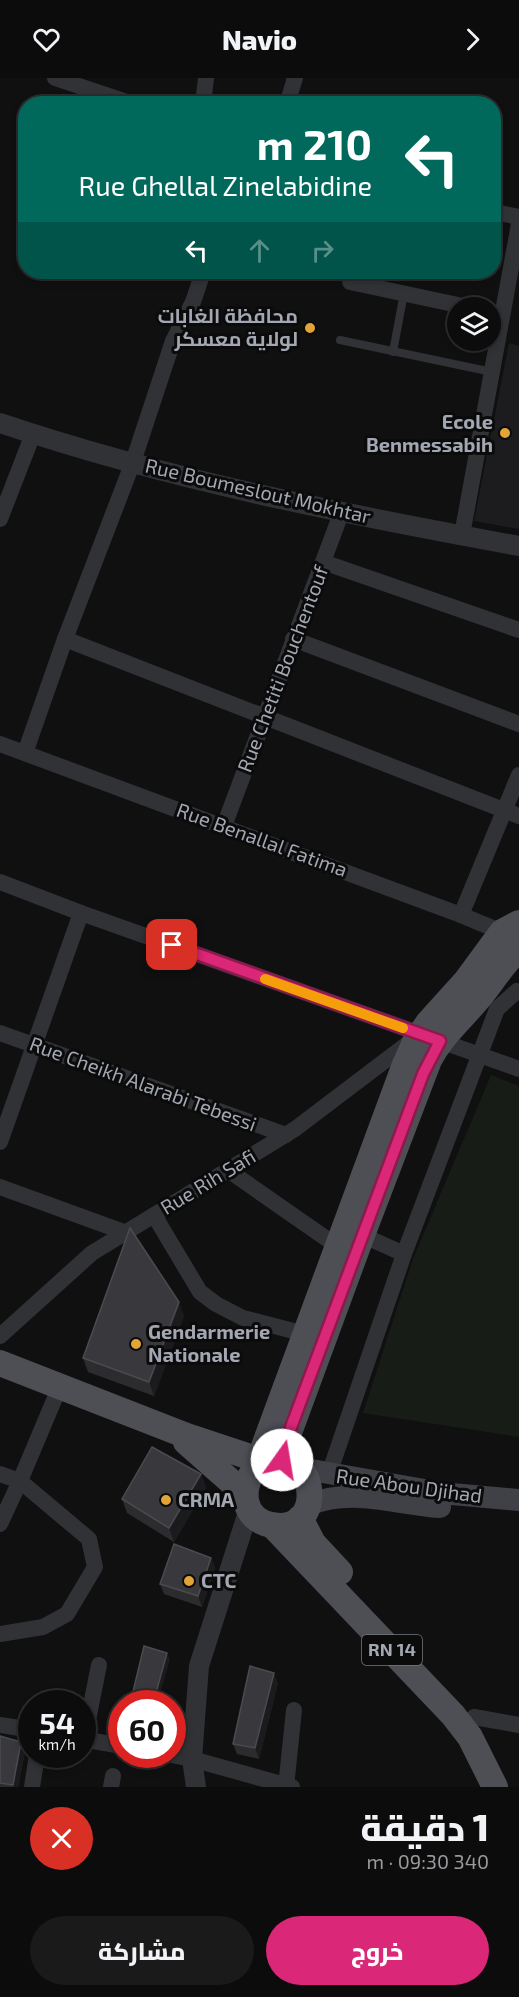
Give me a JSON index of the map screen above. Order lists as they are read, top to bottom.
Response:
{
  "streets": {
    "main road": ["Rue Abou Djihad", "RN 14"],
    "street": [
      "Rue Boumeslout Mokhtar",
      "Rue Chetiti Bouchentouf",
      "Rue Benallal Fatima",
      "Rue Cheikh Alarabi Tebessi",
      "Rue Rih Safi"
    ]
  },
  "crossings": [
    ["Rue Boumeslout Mokhtar", "Rue Chetiti Bouchentouf"],
    ["Rue Chetiti Bouchentouf", "Rue Benallal Fatima"],
    ["Rue Cheikh Alarabi Tebessi", "Rue Rih Safi"],
    ["Rue Abou Djihad", "RN 14"]
  ],
  "places": [
    "محافظة الغابات لولاية معسكر",
    "Ecole Benmessabih",
    "Gendarmerie Nationale",
    "CRMA",
    "CTC"
  ],
  "page": {
    "header": "Navio",
    "turn": ["210 m", "Rue Ghellal Zinelabidine"],
    "speed": "54 km/h",
    "limit": "60",
    "heading": ["1 دقيقة", "340 m · 09:30"],
    "buttons": ["خروج", "مشاركة"]
  }
}
